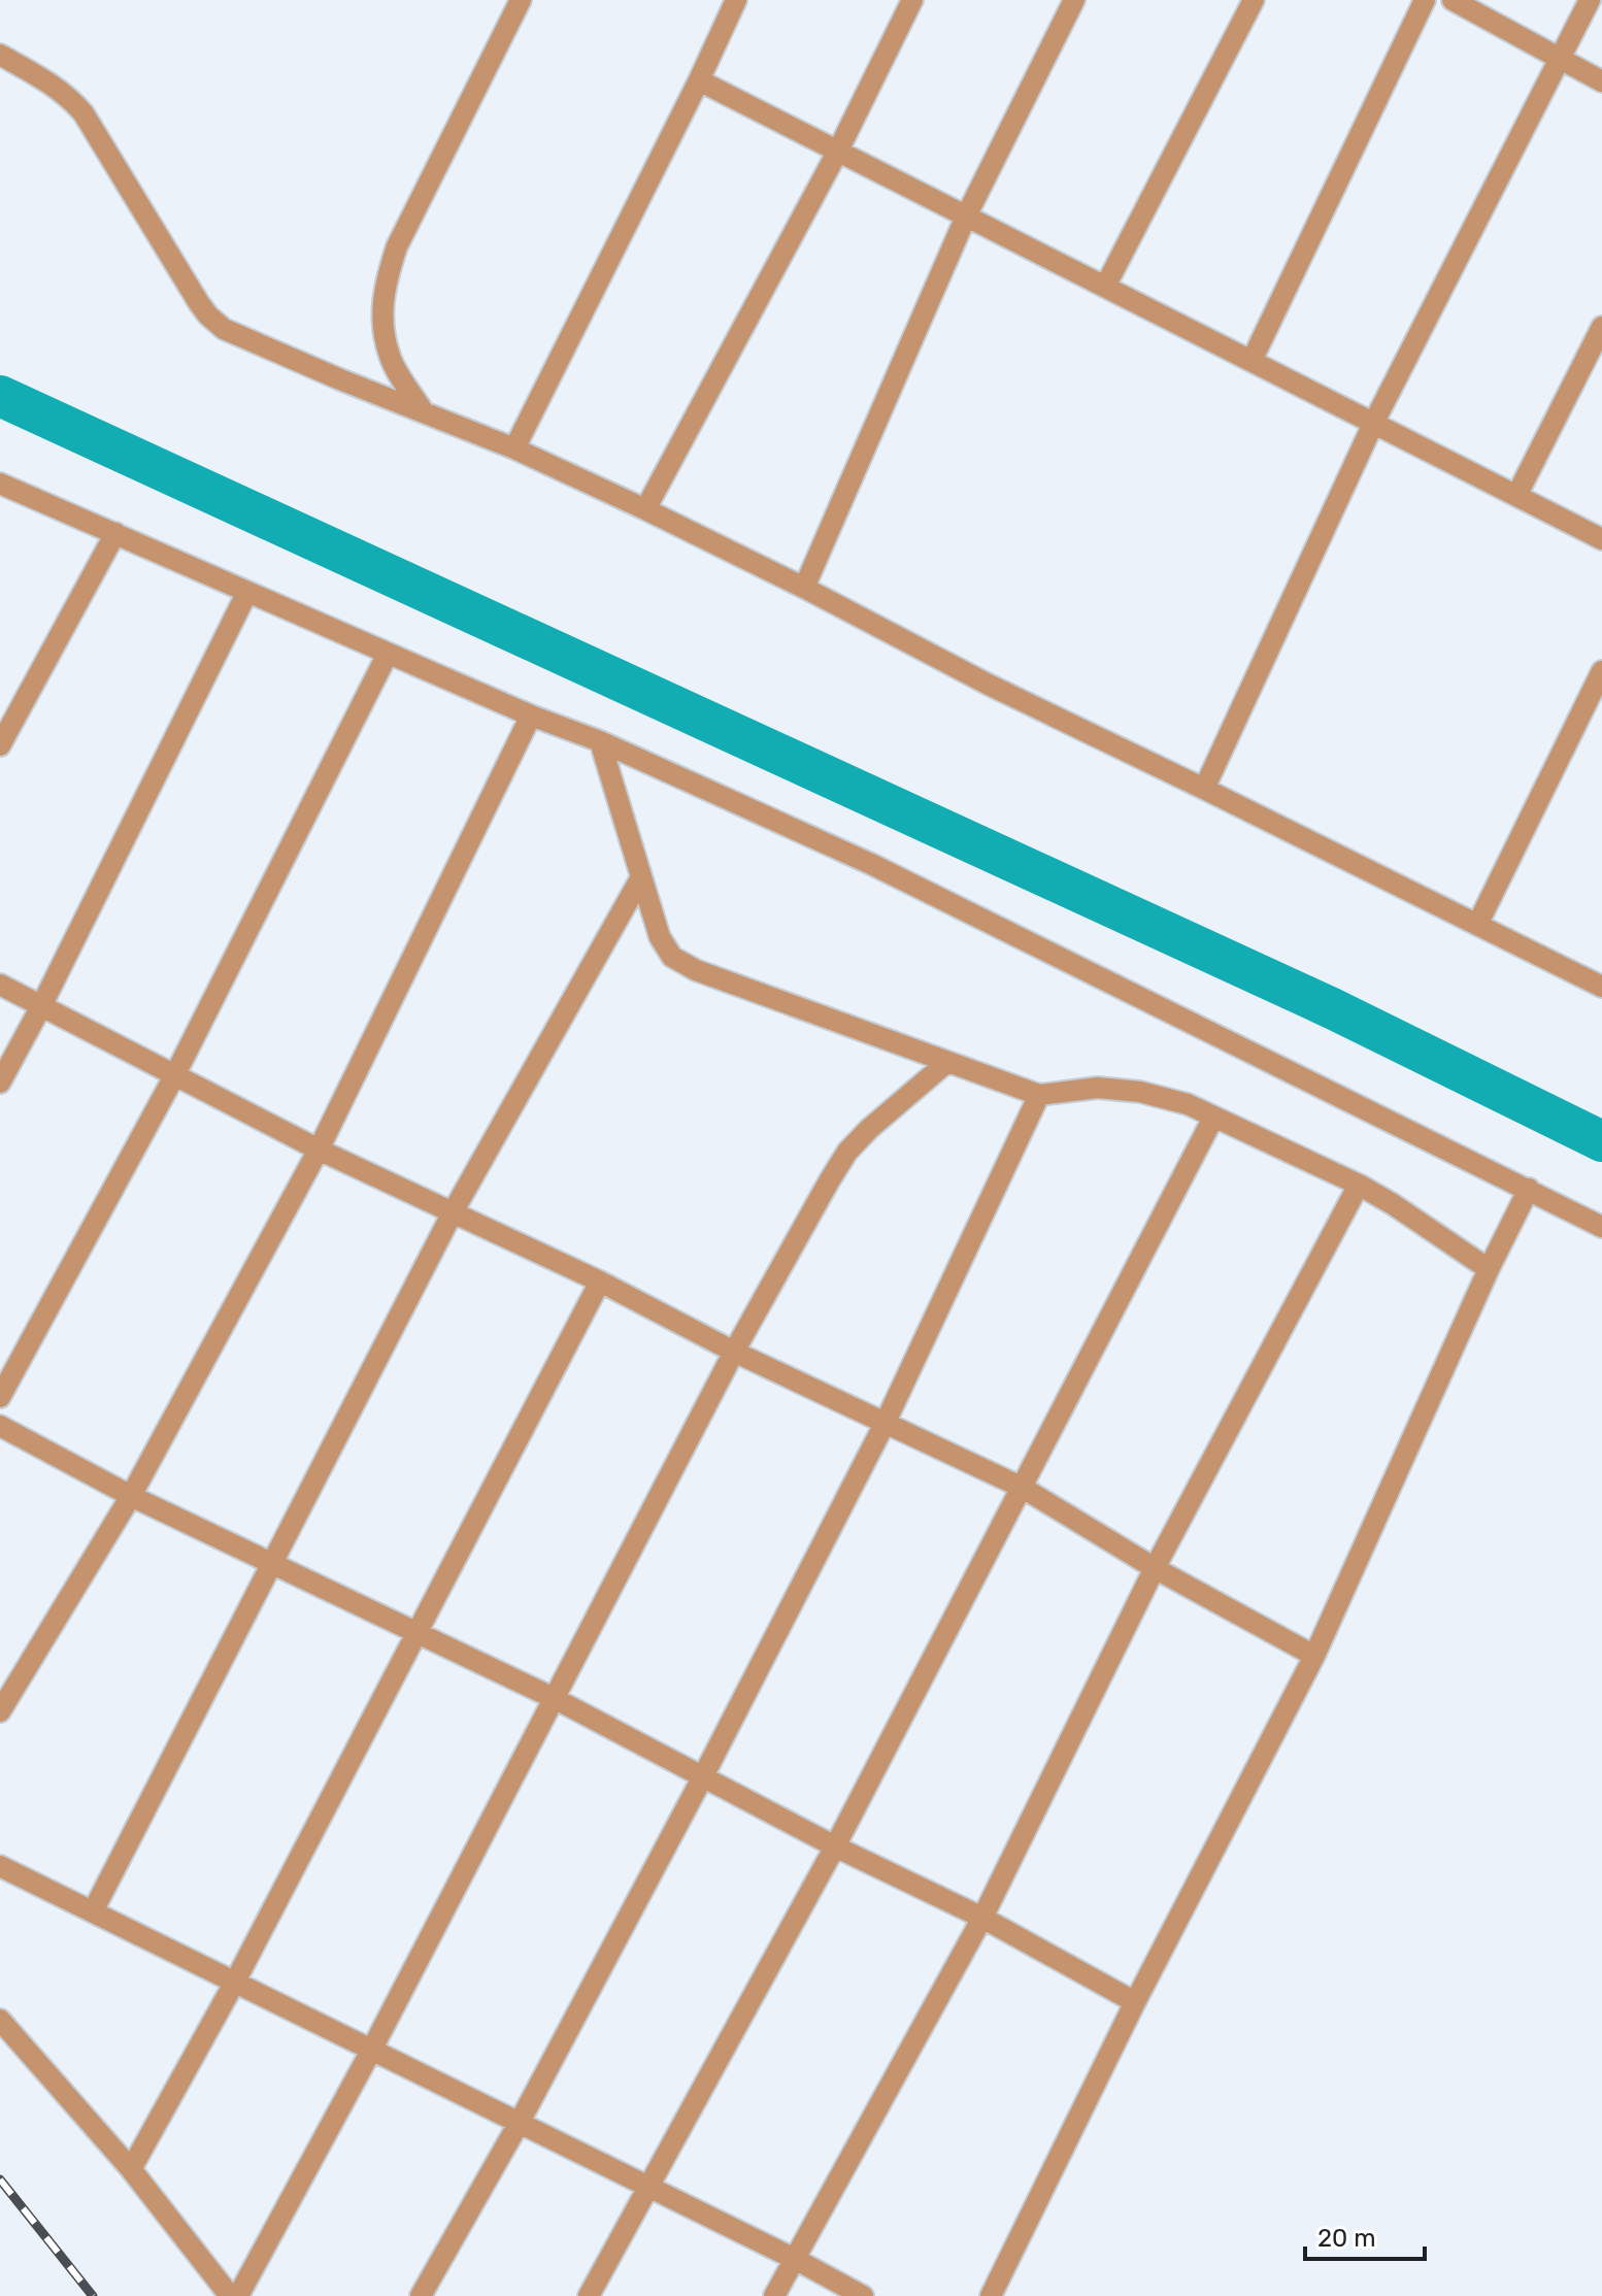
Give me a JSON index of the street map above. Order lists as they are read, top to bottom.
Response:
{
  "scale_bar": "20 m"
}
